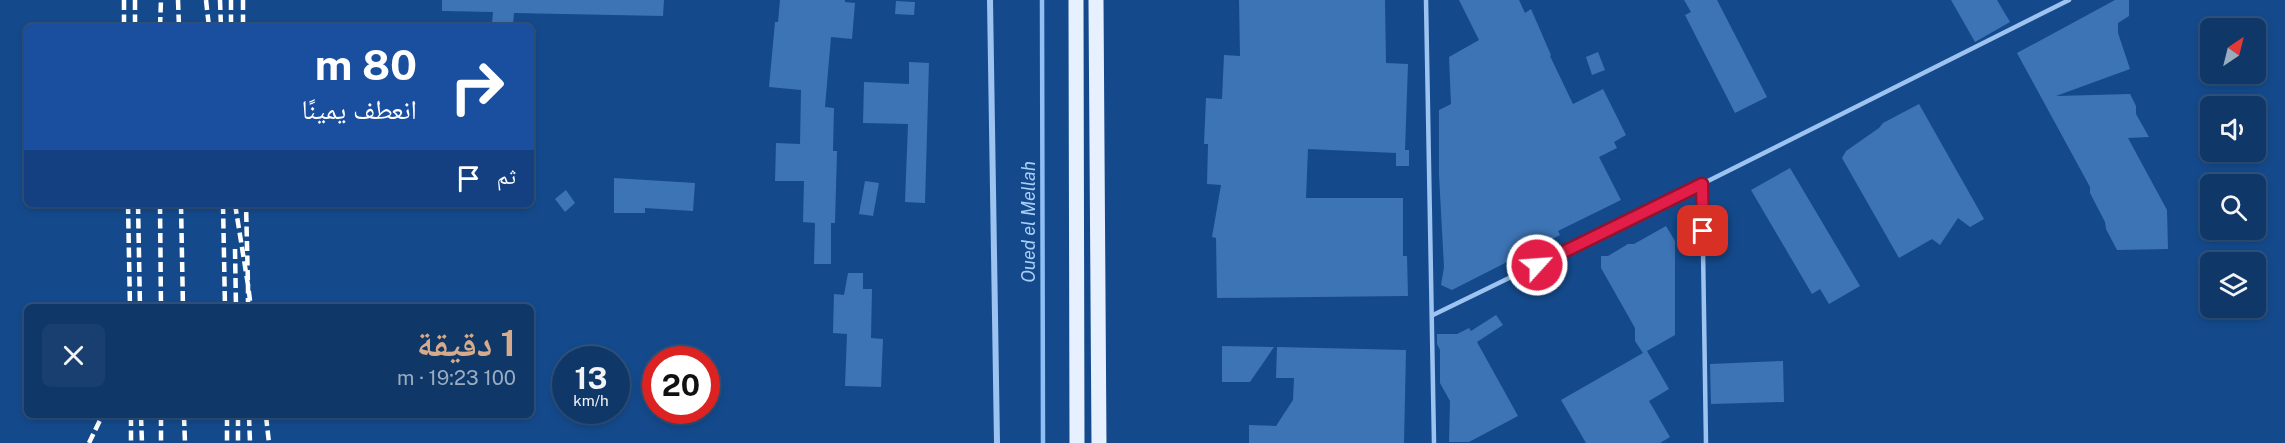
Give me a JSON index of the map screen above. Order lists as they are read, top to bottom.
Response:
{
  "water": ["Oued el Mellah"],
  "north": "top right",
  "page": {
    "turn": ["80 m", "انعطف يمينًا"],
    "then": "ثم",
    "heading": ["1 دقيقة", "100 m · 19:23"],
    "speed": "13 km/h",
    "limit": "20"
  }
}
